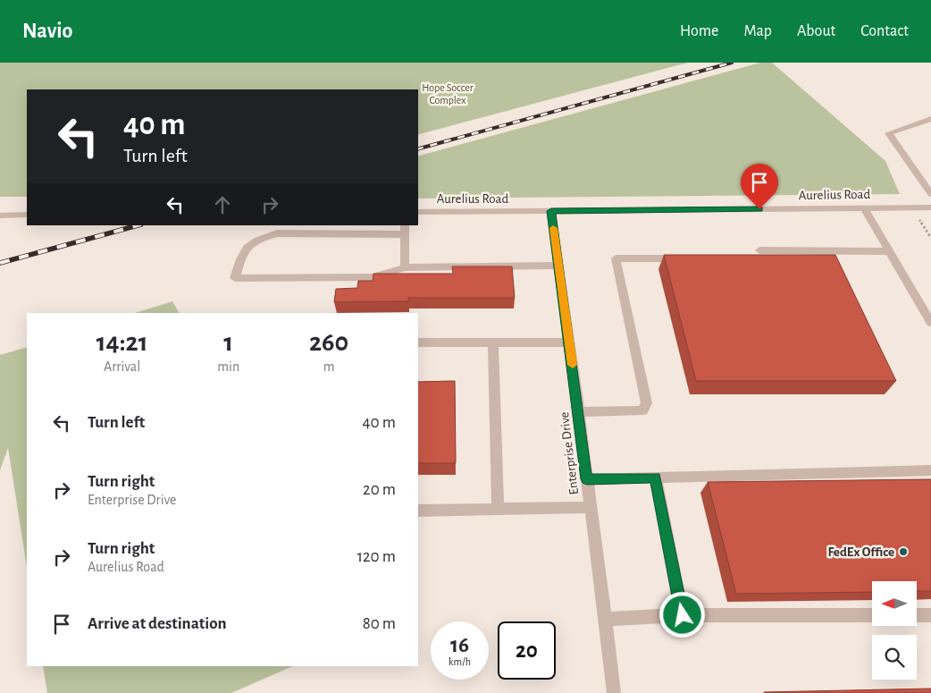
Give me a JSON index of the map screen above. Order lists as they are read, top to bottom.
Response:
{
  "streets": {
    "street": ["Aurelius Road", "Enterprise Drive"]
  },
  "crossings": [
    ["Aurelius Road", "Enterprise Drive"]
  ],
  "parks": ["Hope Soccer Complex"],
  "places": ["FedEx Office"],
  "north": "left",
  "page": {
    "header": "Navio",
    "nav": [
      "Home",
      "Map",
      "About",
      "Contact"
    ],
    "turn": ["40 m", "Turn left"],
    "eta": [
      "14:21",
      "Arrival",
      "1",
      "min",
      "260",
      "m"
    ],
    "list": [
      {
        "name": "Turn left",
        "value": "40 m"
      },
      {
        "name": "Turn right",
        "note": "Enterprise Drive",
        "value": "20 m"
      },
      {
        "name": "Turn right",
        "note": "Aurelius Road",
        "value": "120 m"
      },
      {
        "name": "Arrive at destination",
        "value": "80 m"
      }
    ],
    "speed": "16 km/h",
    "limit": "20"
  }
}
